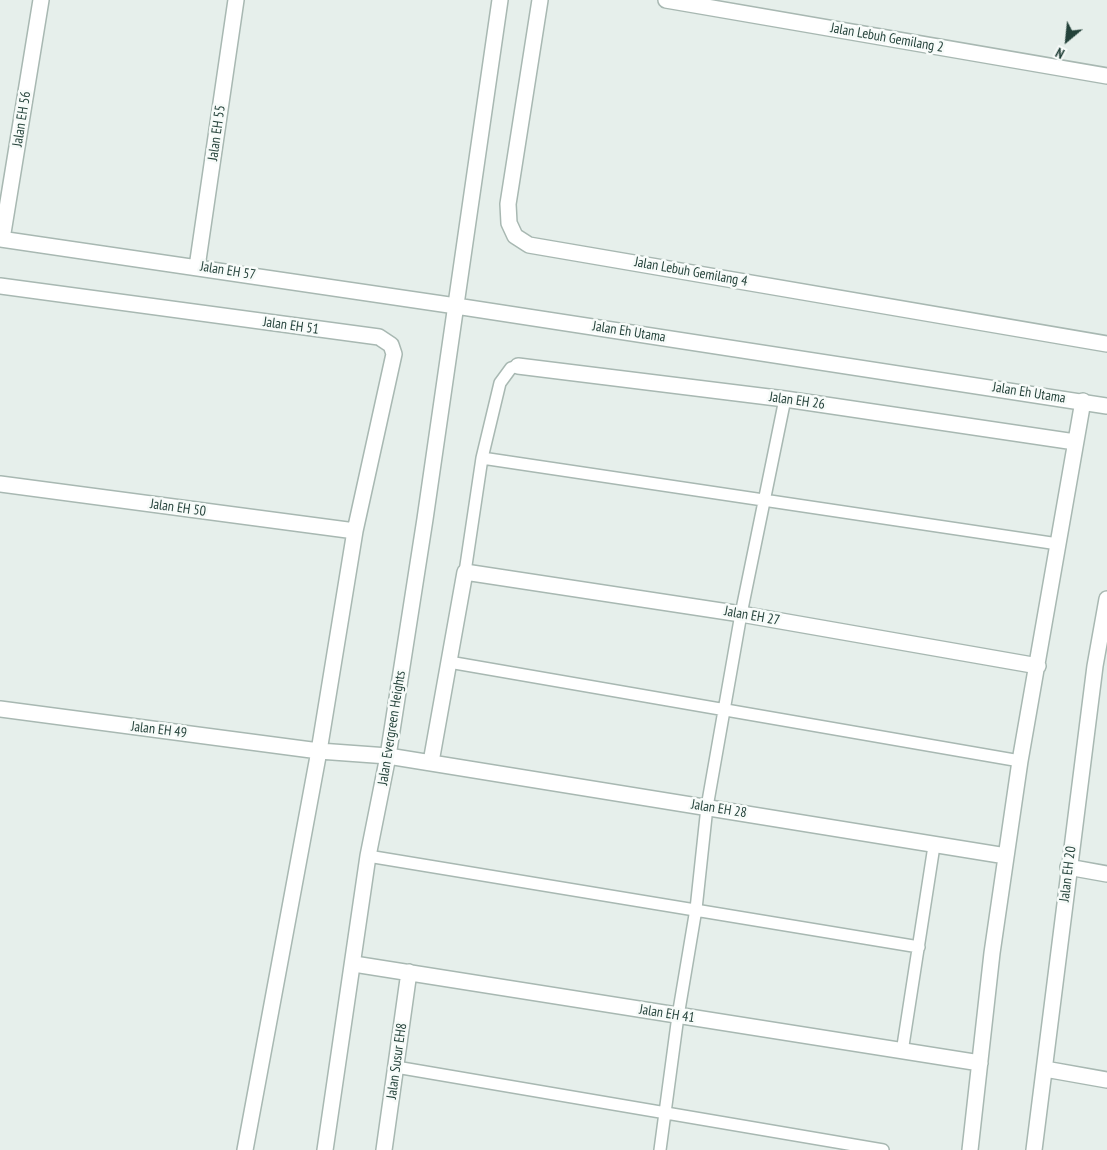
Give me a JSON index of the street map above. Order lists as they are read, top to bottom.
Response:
{
  "streets": {
    "street": [
      "Jalan Lebuh Gemilang 2",
      "Jalan EH 56",
      "Jalan EH 55",
      "Jalan EH 57",
      "Jalan Lebuh Gemilang 4",
      "Jalan EH 51",
      "Jalan Eh Utama",
      "Jalan EH 26",
      "Jalan EH 50",
      "Jalan EH 27",
      "Jalan Evergreen Heights",
      "Jalan EH 49",
      "Jalan EH 28",
      "Jalan EH 20",
      "Jalan EH 41",
      "Jalan Susur EH8"
    ]
  },
  "crossings": [
    ["Jalan EH 56", "Jalan EH 57"],
    ["Jalan EH 55", "Jalan EH 57"],
    ["Jalan EH 57", "Jalan Eh Utama"],
    ["Jalan EH 57", "Jalan Evergreen Heights"],
    ["Jalan EH 51", "Jalan EH 50"],
    ["Jalan EH 51", "Jalan EH 49"],
    ["Jalan Eh Utama", "Jalan Evergreen Heights"],
    ["Jalan Evergreen Heights", "Jalan EH 49"],
    ["Jalan Evergreen Heights", "Jalan EH 28"],
    ["Jalan Evergreen Heights", "Jalan EH 41"],
    ["Jalan EH 49", "Jalan EH 28"],
    ["Jalan EH 41", "Jalan Susur EH8"]
  ],
  "north": "bottom left"
}
